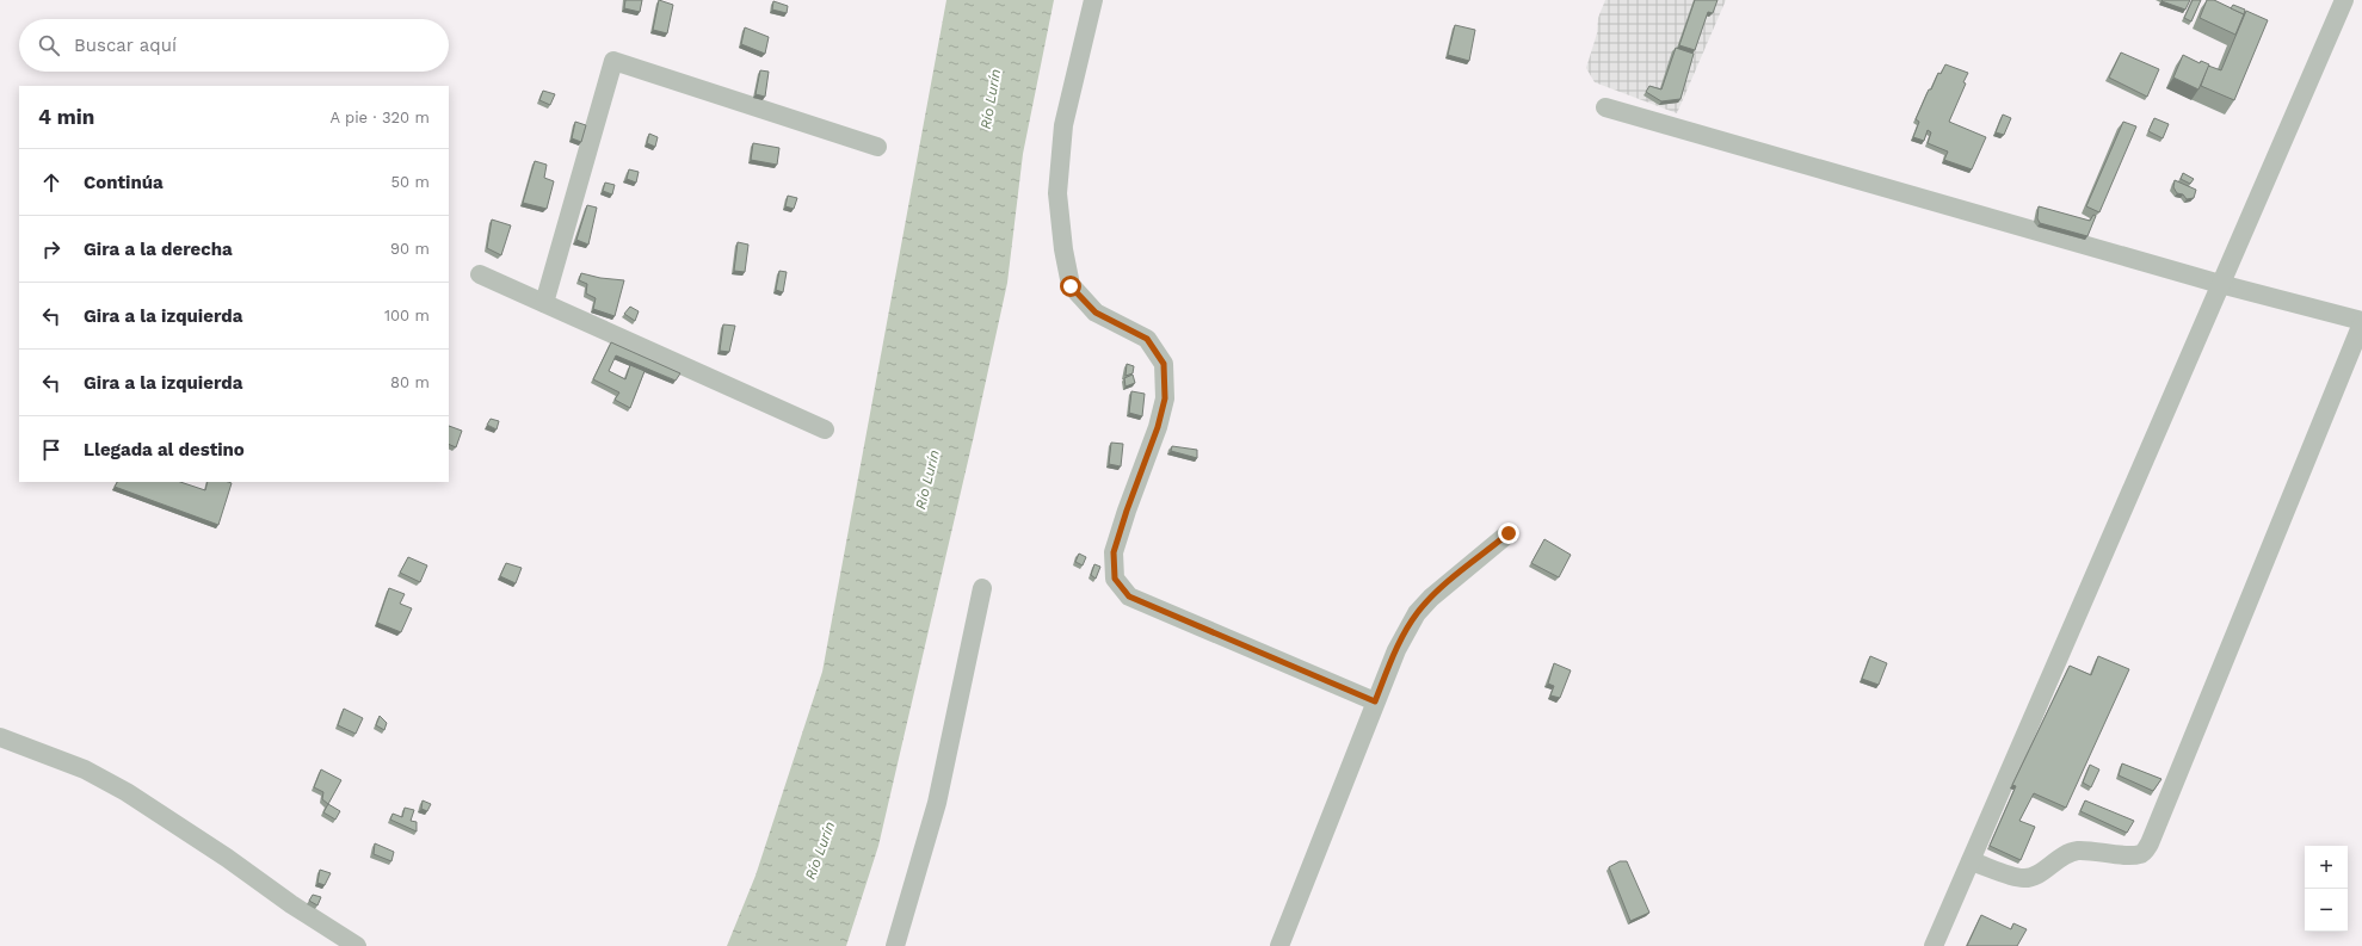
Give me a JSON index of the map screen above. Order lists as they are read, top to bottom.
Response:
{
  "water": ["Río Lurín"],
  "page": {
    "search": "Buscar aquí",
    "heading": ["4 min", "A pie · 320 m"],
    "list": [
      ["Continúa", "50 m"],
      ["Gira a la derecha", "90 m"],
      ["Gira a la izquierda", "100 m"],
      ["Gira a la izquierda", "80 m"],
      "Llegada al destino"
    ],
    "map_buttons": ["+", "−"]
  }
}
